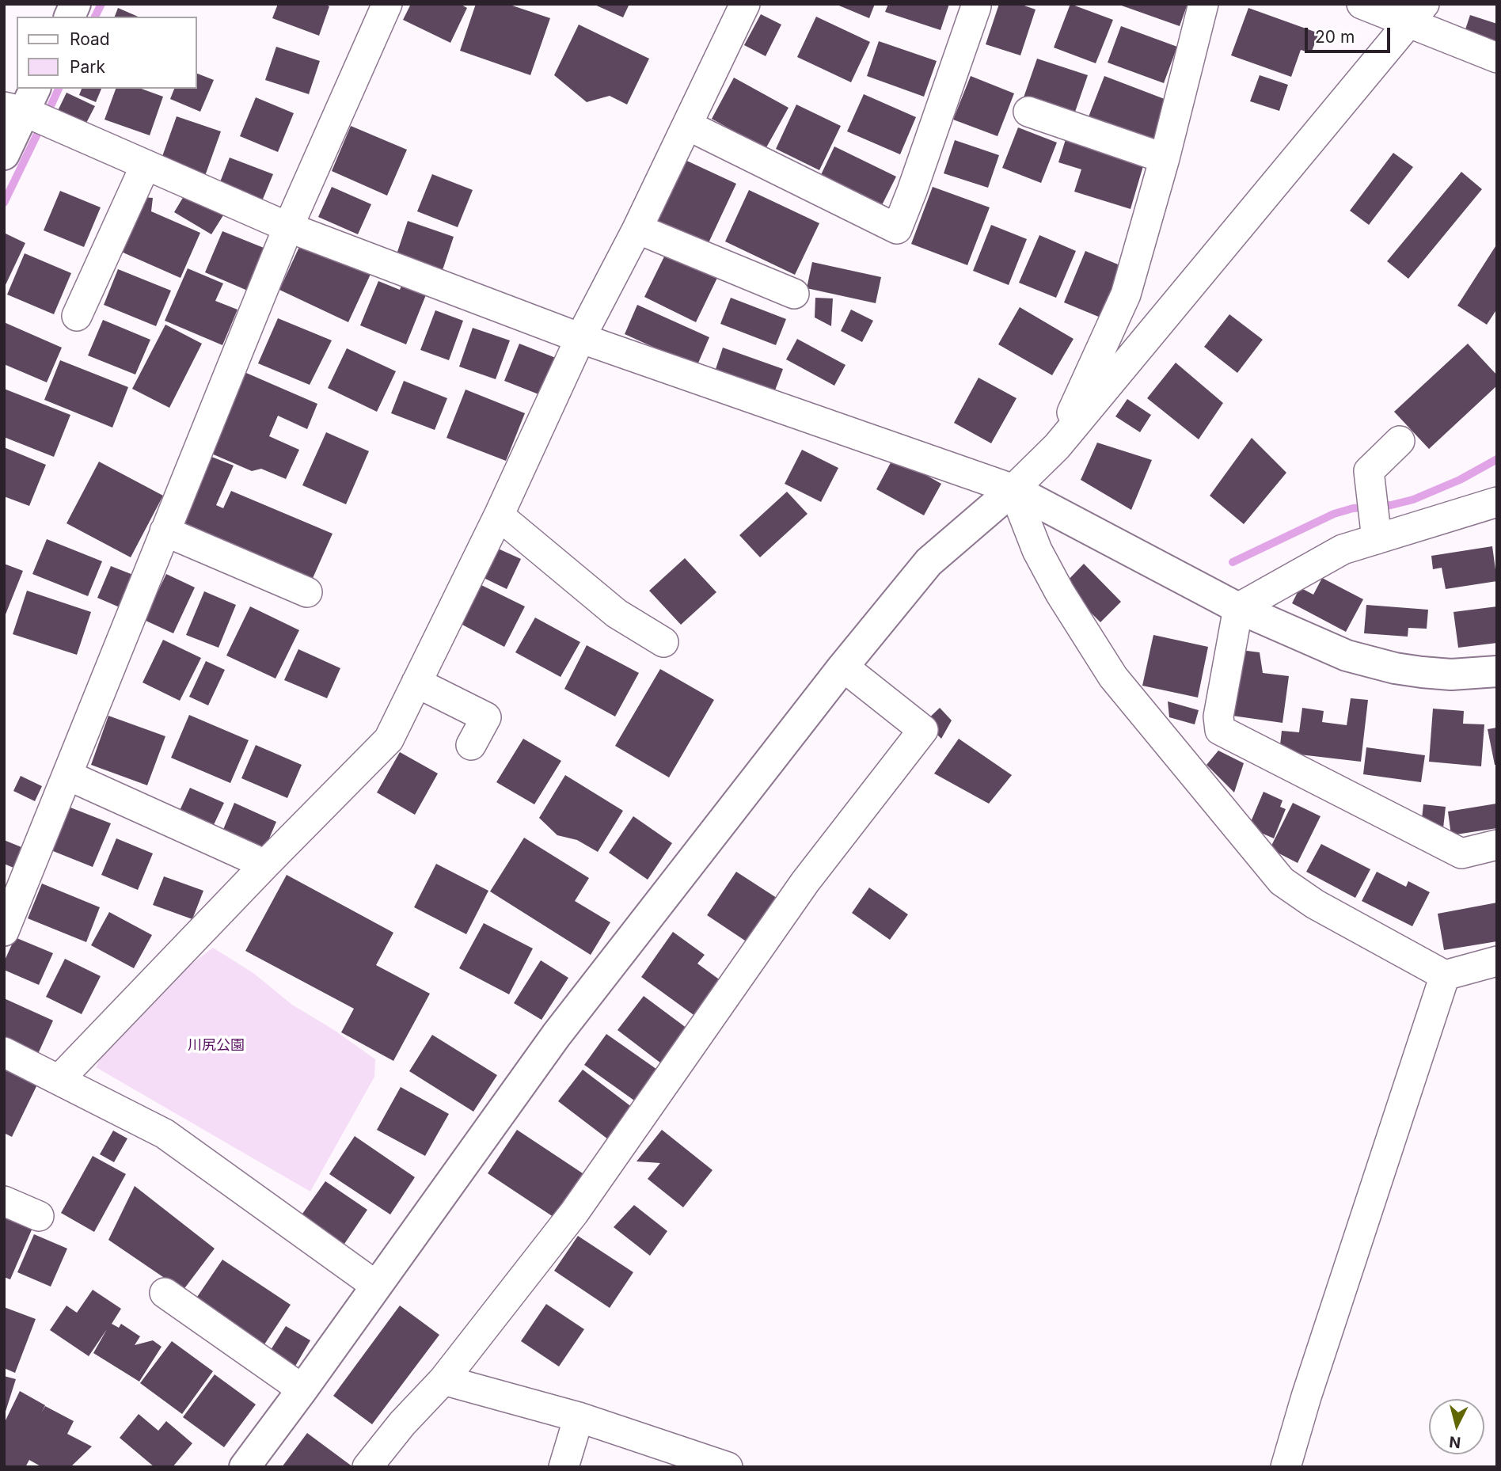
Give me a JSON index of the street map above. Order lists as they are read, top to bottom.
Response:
{
  "parks": ["川尻公園"],
  "legend": ["Road", "Park"],
  "scale_bar": "20 m",
  "north": "bottom"
}
